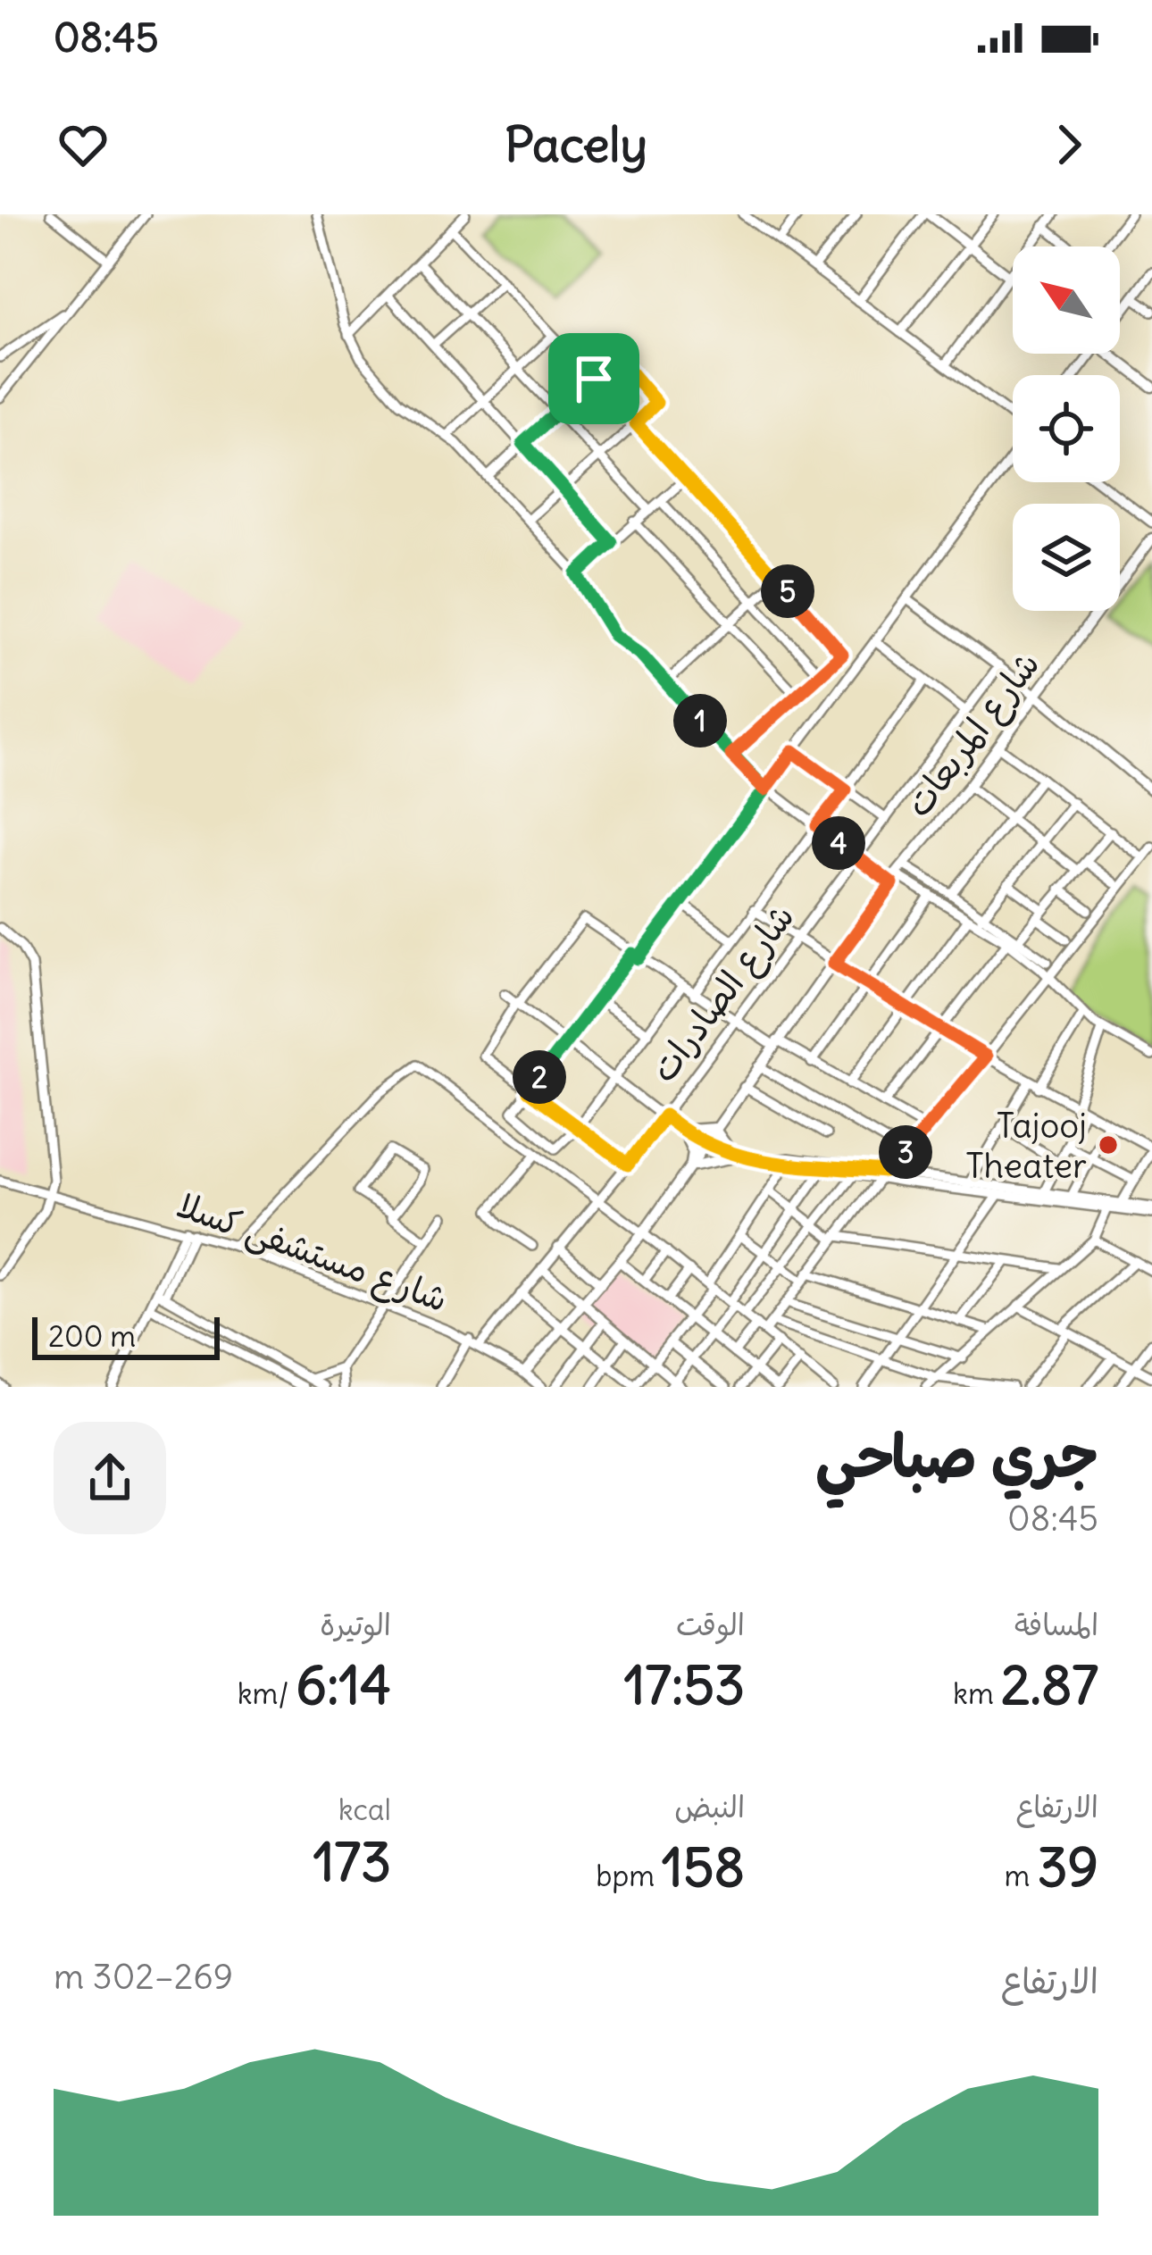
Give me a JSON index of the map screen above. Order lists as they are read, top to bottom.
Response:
{
  "streets": {
    "main road": ["شارع المربعات", "شارع مستشفى كسلا"],
    "street": ["شارع الصادرات"]
  },
  "crossings": [
    ["شارع المربعات", "شارع مستشفى كسلا"],
    ["شارع الصادرات", "شارع مستشفى كسلا"]
  ],
  "places": ["Tajooj Theater"],
  "scale_bar": "200 m",
  "north": "top left",
  "page": {
    "status": "08:45",
    "header": "Pacely",
    "pins": [
      "5",
      "1",
      "4",
      "2",
      "3"
    ],
    "scale": "200 m",
    "heading": ["جري صباحي", "08:45"],
    "stats": [
      ["المسافة", "2.87 km"],
      ["الوقت", "17:53"],
      ["الوتيرة", "6:14 /km"],
      ["الارتفاع", "39 m"],
      ["النبض", "158 bpm"],
      ["kcal", "173"]
    ],
    "chart": ["الارتفاع", "269–302 m"]
  }
}
